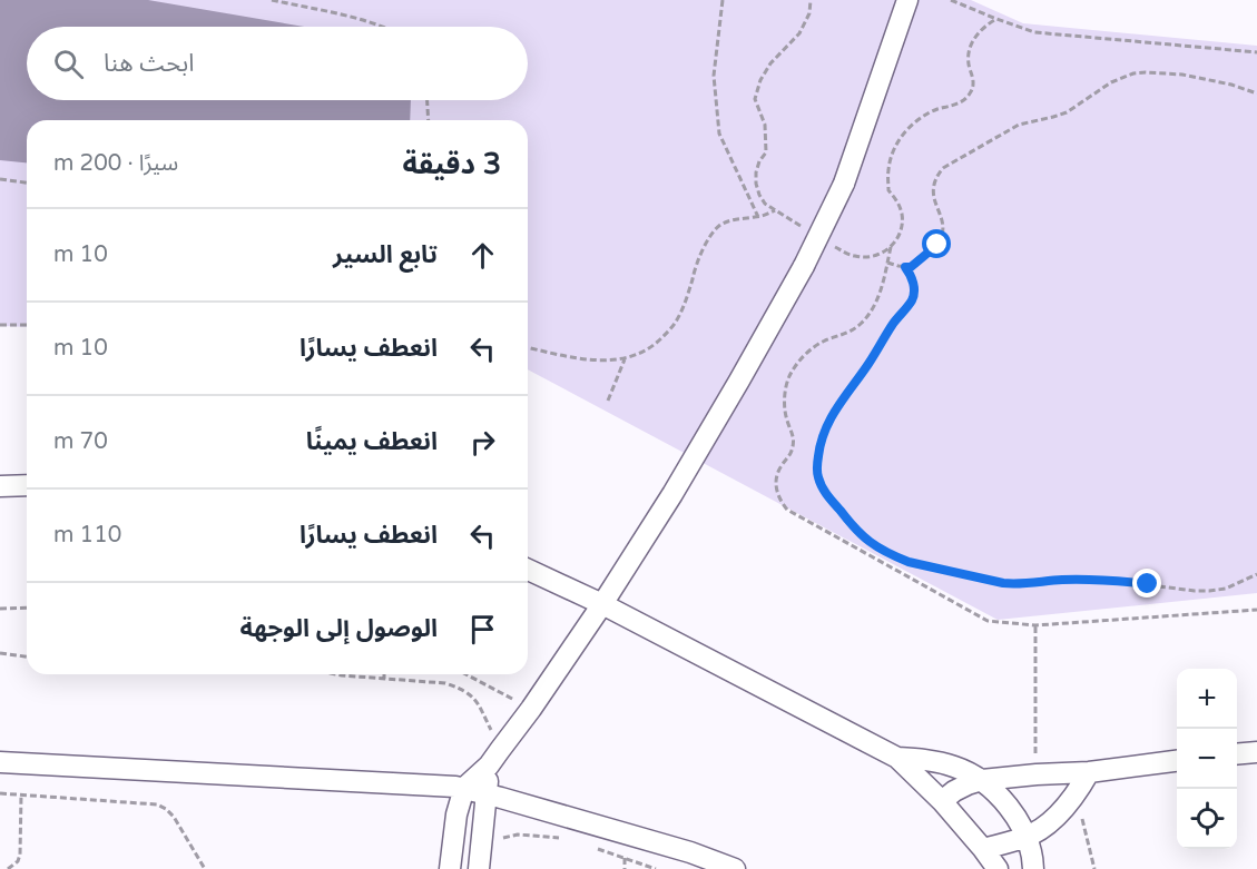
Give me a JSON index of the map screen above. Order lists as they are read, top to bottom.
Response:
{
  "page": {
    "search": "ابحث هنا",
    "heading": ["3 دقيقة", "سيرًا · 200 m"],
    "list": [
      ["تابع السير", "10 m"],
      ["انعطف يسارًا", "10 m"],
      ["انعطف يمينًا", "70 m"],
      ["انعطف يسارًا", "110 m"],
      "الوصول إلى الوجهة"
    ],
    "map_buttons": ["+", "−"]
  }
}
